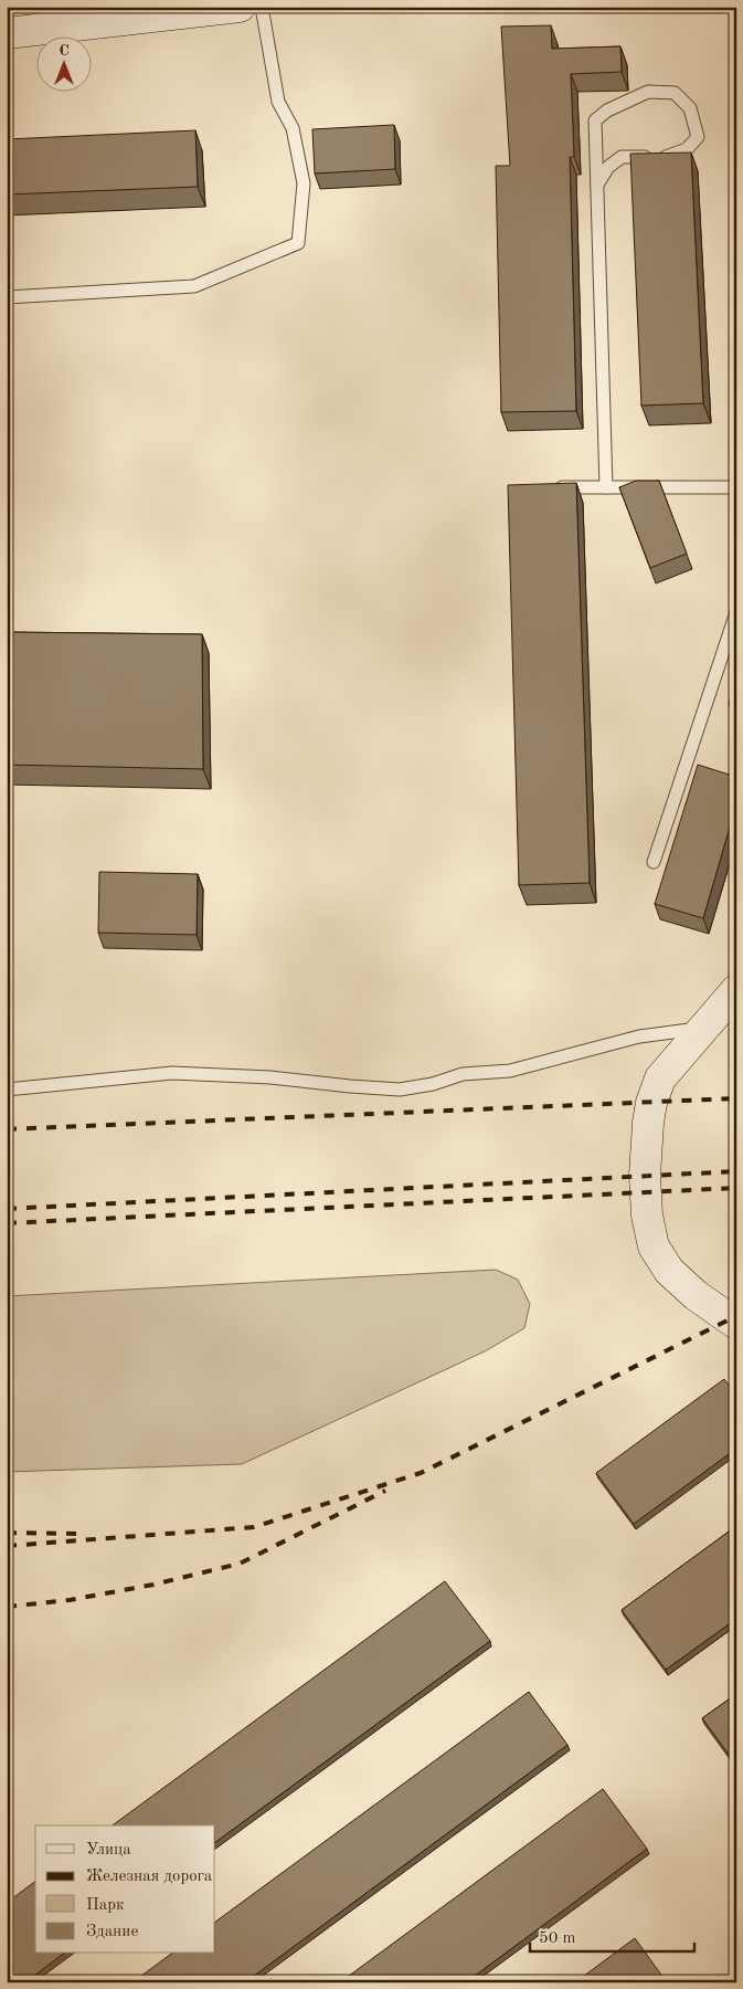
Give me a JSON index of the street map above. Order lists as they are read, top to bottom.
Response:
{
  "legend": [
    "Улица",
    "Железная дорога",
    "Парк",
    "Здание"
  ],
  "scale_bar": "50 m",
  "north": "top"
}
